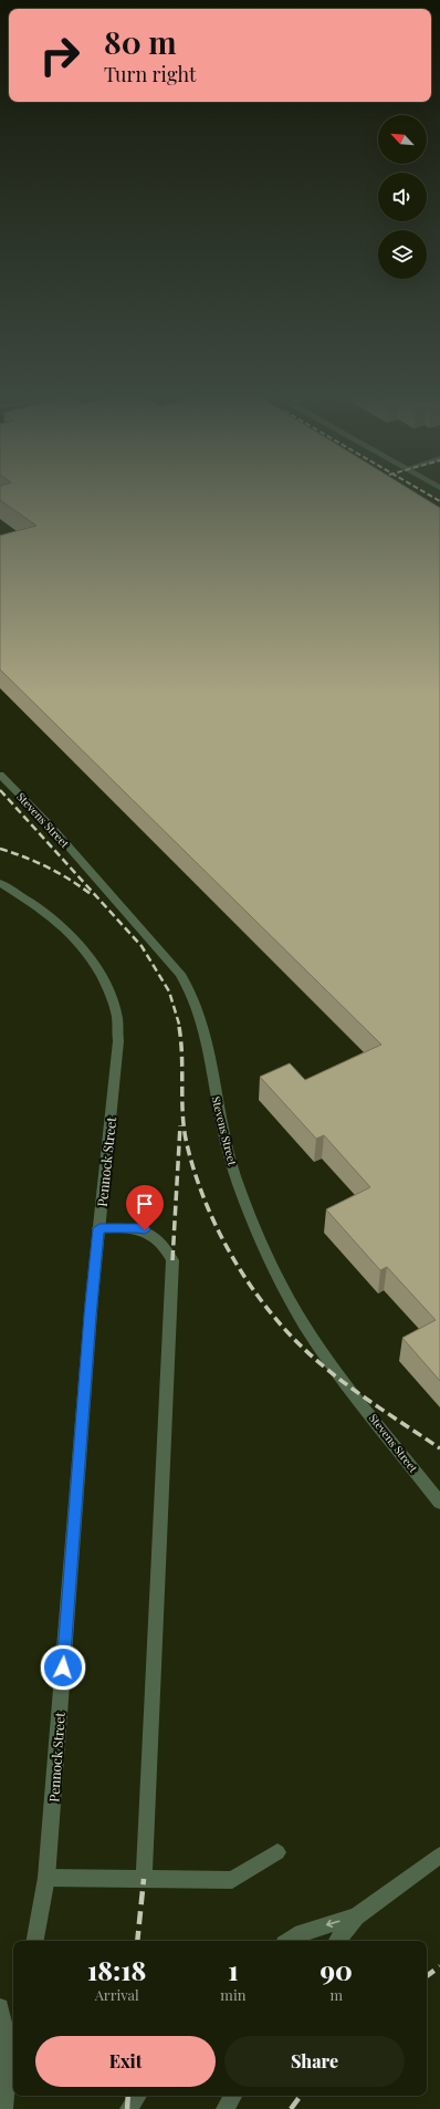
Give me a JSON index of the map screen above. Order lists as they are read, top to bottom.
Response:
{
  "streets": {
    "street": ["Stevens Street", "Pennock Street"]
  },
  "north": "top left",
  "page": {
    "turn": ["80 m", "Turn right"],
    "eta": [
      "18:18",
      "Arrival",
      "1",
      "min",
      "90",
      "m"
    ],
    "buttons": ["Exit", "Share"]
  }
}
